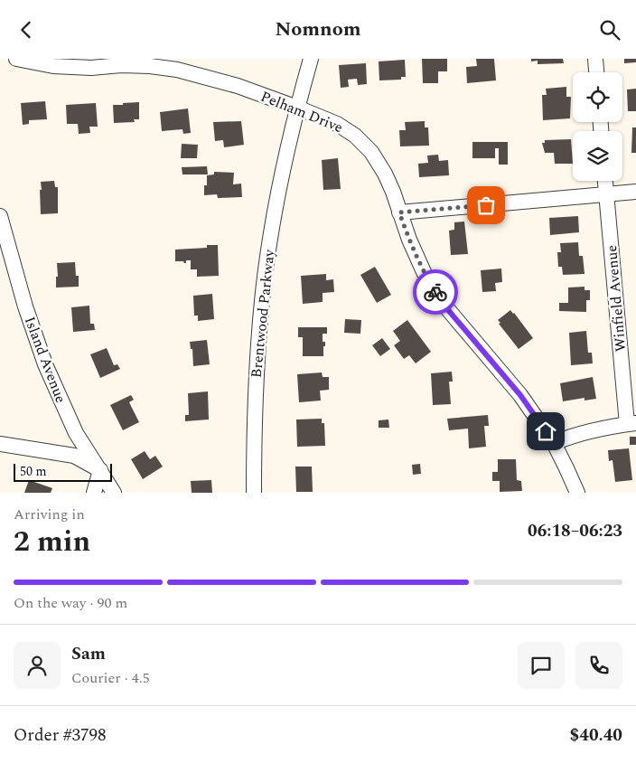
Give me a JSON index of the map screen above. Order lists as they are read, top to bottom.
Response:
{
  "streets": {
    "street": [
      "Pelham Drive",
      "Winfield Avenue",
      "Brentwood Parkway",
      "Island Avenue"
    ]
  },
  "crossings": [
    ["Pelham Drive", "Brentwood Parkway"]
  ],
  "scale_bar": "50 m",
  "page": {
    "header": "Nomnom",
    "scale": "50 m",
    "heading": ["2 min", "Arriving in", "06:18–06:23"],
    "panel": [
      "Sam",
      "Courier · 4.5",
      "Order #3798",
      "$40.40"
    ],
    "bar": "On the way · 90 m"
  }
}
